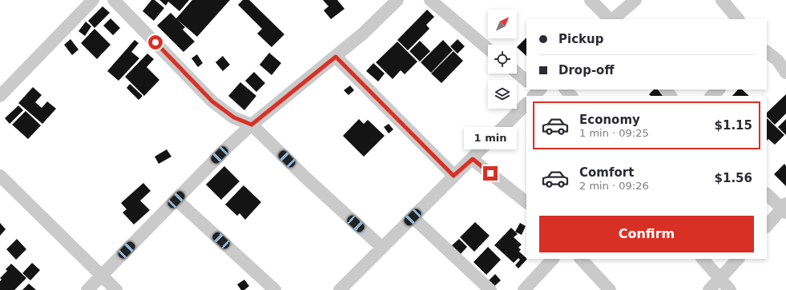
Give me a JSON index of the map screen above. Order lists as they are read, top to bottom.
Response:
{
  "north": "top right",
  "page": {
    "banner": ["Pickup", "Drop-off"],
    "list": [
      {
        "name": "Economy",
        "note": "1 min · 09:25",
        "value": "$1.15"
      },
      {
        "name": "Comfort",
        "note": "2 min · 09:26",
        "value": "$1.56"
      }
    ],
    "bubble": "1 min",
    "buttons": "Confirm"
  }
}
